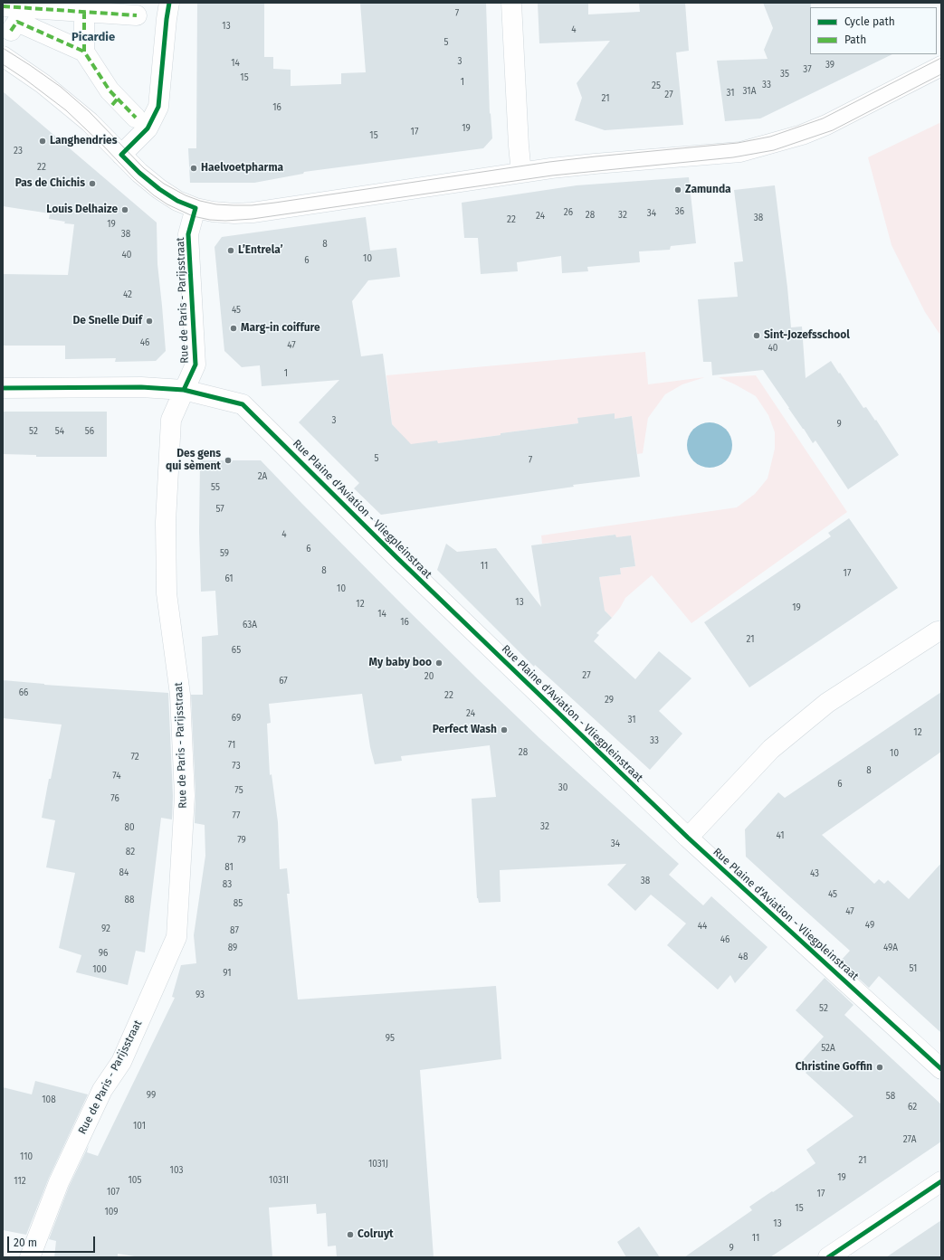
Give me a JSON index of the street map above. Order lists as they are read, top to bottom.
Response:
{
  "streets": {
    "street": ["Rue de Paris - Parijsstraat", "Rue Plaine d'Aviation - Vliegpleinstraat"]
  },
  "crossings": [
    ["Rue de Paris - Parijsstraat", "Rue Plaine d'Aviation - Vliegpleinstraat"]
  ],
  "districts": ["Picardie"],
  "places": [
    "Langhendries",
    "Haelvoetpharma",
    "Pas de Chichis",
    "Zamunda",
    "Louis Delhaize",
    "L’Entrela’",
    "De Snelle Duif",
    "Marg-in coiffure",
    "Sint-Jozefsschool",
    "Des gens qui sèment",
    "My baby boo",
    "Perfect Wash",
    "Christine Goffin",
    "Colruyt"
  ],
  "house_numbers": [
    "7",
    "13",
    "4",
    "5",
    "3",
    "14",
    "39",
    "37",
    "35",
    "15",
    "1",
    "33",
    "25",
    "31A",
    "31",
    "27",
    "21",
    "16",
    "19",
    "17",
    "15",
    "23",
    "22",
    "36",
    "26",
    "34",
    "28",
    "32",
    "24",
    "38",
    "22",
    "19",
    "38",
    "8",
    "40",
    "10",
    "6",
    "42",
    "45",
    "46",
    "47",
    "40",
    "1",
    "3",
    "9",
    "52",
    "54",
    "56",
    "5",
    "7",
    "2A",
    "55",
    "57",
    "4",
    "6",
    "59",
    "11",
    "8",
    "17",
    "61",
    "10",
    "13",
    "12",
    "19",
    "14",
    "16",
    "63A",
    "21",
    "65",
    "27",
    "20",
    "67",
    "66",
    "22",
    "29",
    "24",
    "69",
    "31",
    "12",
    "33",
    "71",
    "28",
    "10",
    "72",
    "73",
    "8",
    "74",
    "6",
    "30",
    "75",
    "76",
    "77",
    "32",
    "80",
    "41",
    "79",
    "34",
    "82",
    "81",
    "84",
    "43",
    "38",
    "83",
    "45",
    "88",
    "85",
    "47",
    "49",
    "44",
    "92",
    "87",
    "46",
    "89",
    "49A",
    "96",
    "48",
    "51",
    "100",
    "91",
    "93",
    "52",
    "95",
    "52A",
    "99",
    "58",
    "108",
    "62",
    "101",
    "27A",
    "110",
    "21",
    "1031J",
    "103",
    "19",
    "105",
    "1031I",
    "112",
    "107",
    "17",
    "15",
    "109",
    "13",
    "11",
    "9"
  ],
  "legend": ["Cycle path", "Path"],
  "scale_bar": "20 m"
}
